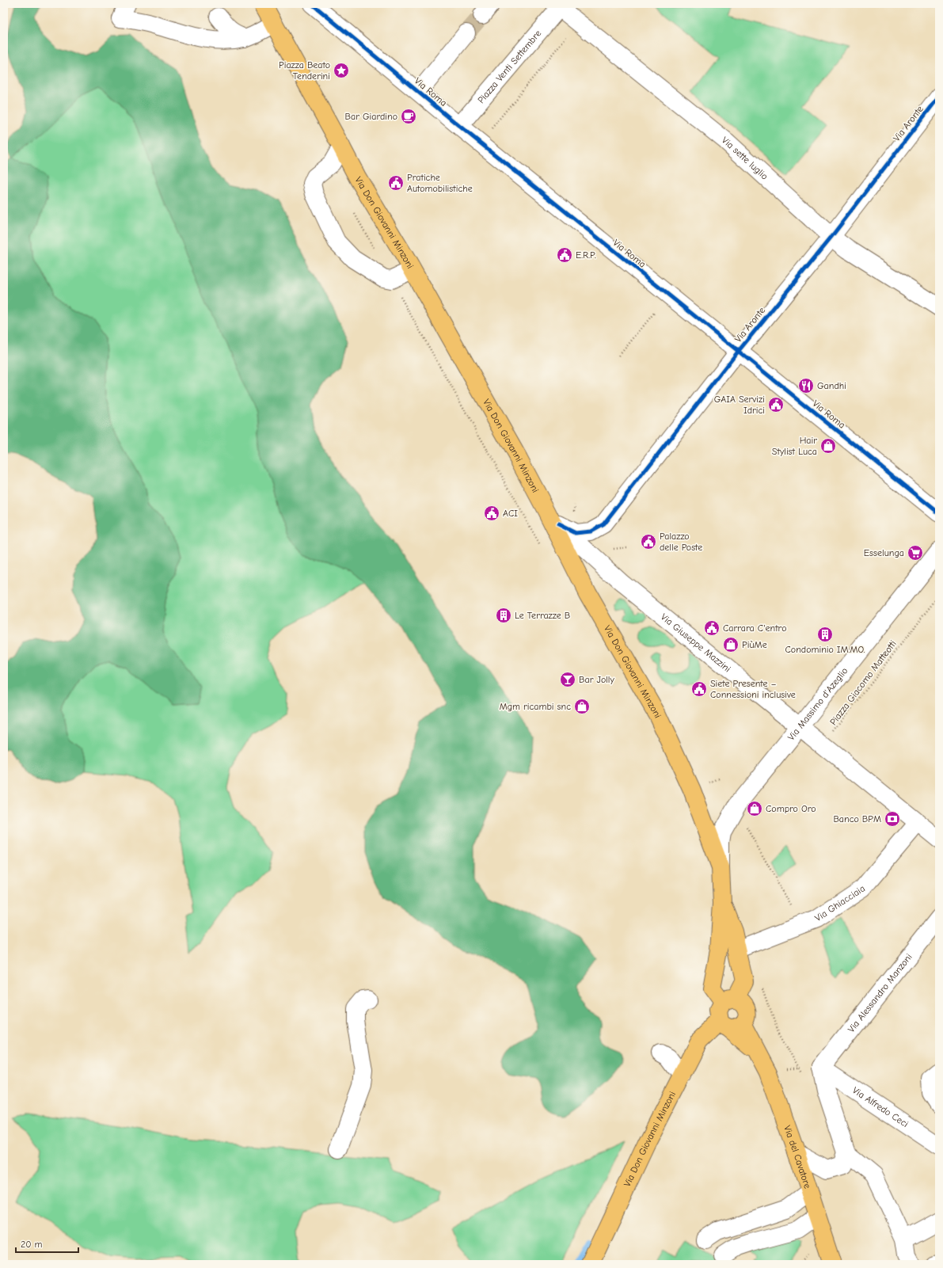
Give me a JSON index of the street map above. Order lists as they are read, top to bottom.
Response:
{
  "streets": {
    "main road": ["Via Don Giovanni Minzoni", "Via del Cavatore"],
    "street": [
      "Piazza Venti Settembre",
      "Via Roma",
      "Via Aronte",
      "Via sette luglio",
      "Via Giuseppe Mazzini",
      "Via Massimo d'Azeglio",
      "Via Ghiacciaia",
      "Via Alessandro Manzoni",
      "Via Alfredo Ceci"
    ],
    "path": ["Piazza Giacomo Matteotti"]
  },
  "crossings": [
    ["Piazza Venti Settembre", "Via Roma"],
    ["Piazza Venti Settembre", "Via sette luglio"],
    ["Via Roma", "Via Aronte"],
    ["Via Aronte", "Via sette luglio"],
    ["Via Aronte", "Via Giuseppe Mazzini"],
    ["Via Don Giovanni Minzoni", "Via Giuseppe Mazzini"],
    ["Via Don Giovanni Minzoni", "Via Massimo d'Azeglio"],
    ["Via Don Giovanni Minzoni", "Via Ghiacciaia"],
    ["Via Don Giovanni Minzoni", "Via del Cavatore"],
    ["Via Giuseppe Mazzini", "Via Massimo d'Azeglio"],
    ["Via Giuseppe Mazzini", "Via Ghiacciaia"],
    ["Via Alessandro Manzoni", "Via Alfredo Ceci"]
  ],
  "places": {
    "place": ["Piazza Beato Tenderini"],
    "cafe": ["Bar Giardino"],
    "public building": [
      "Pratiche Automobilistiche",
      "E.R.P.",
      "GAIA Servizi Idrici",
      "ACI",
      "Palazzo delle Poste",
      "Carrara C'entro",
      "Siete Presente – Connessioni inclusive"
    ],
    "restaurant": ["Gandhi"],
    "shop": [
      "Hair Stylist Luca",
      "PiùMe",
      "Mgm ricambi snc",
      "Compro Oro"
    ],
    "supermarket": ["Esselunga"],
    "building": ["Le Terrazze B", "Condominio IM.MO."],
    "bar": ["Bar Jolly"],
    "bank": ["Banco BPM"]
  },
  "scale_bar": "20 m"
}
